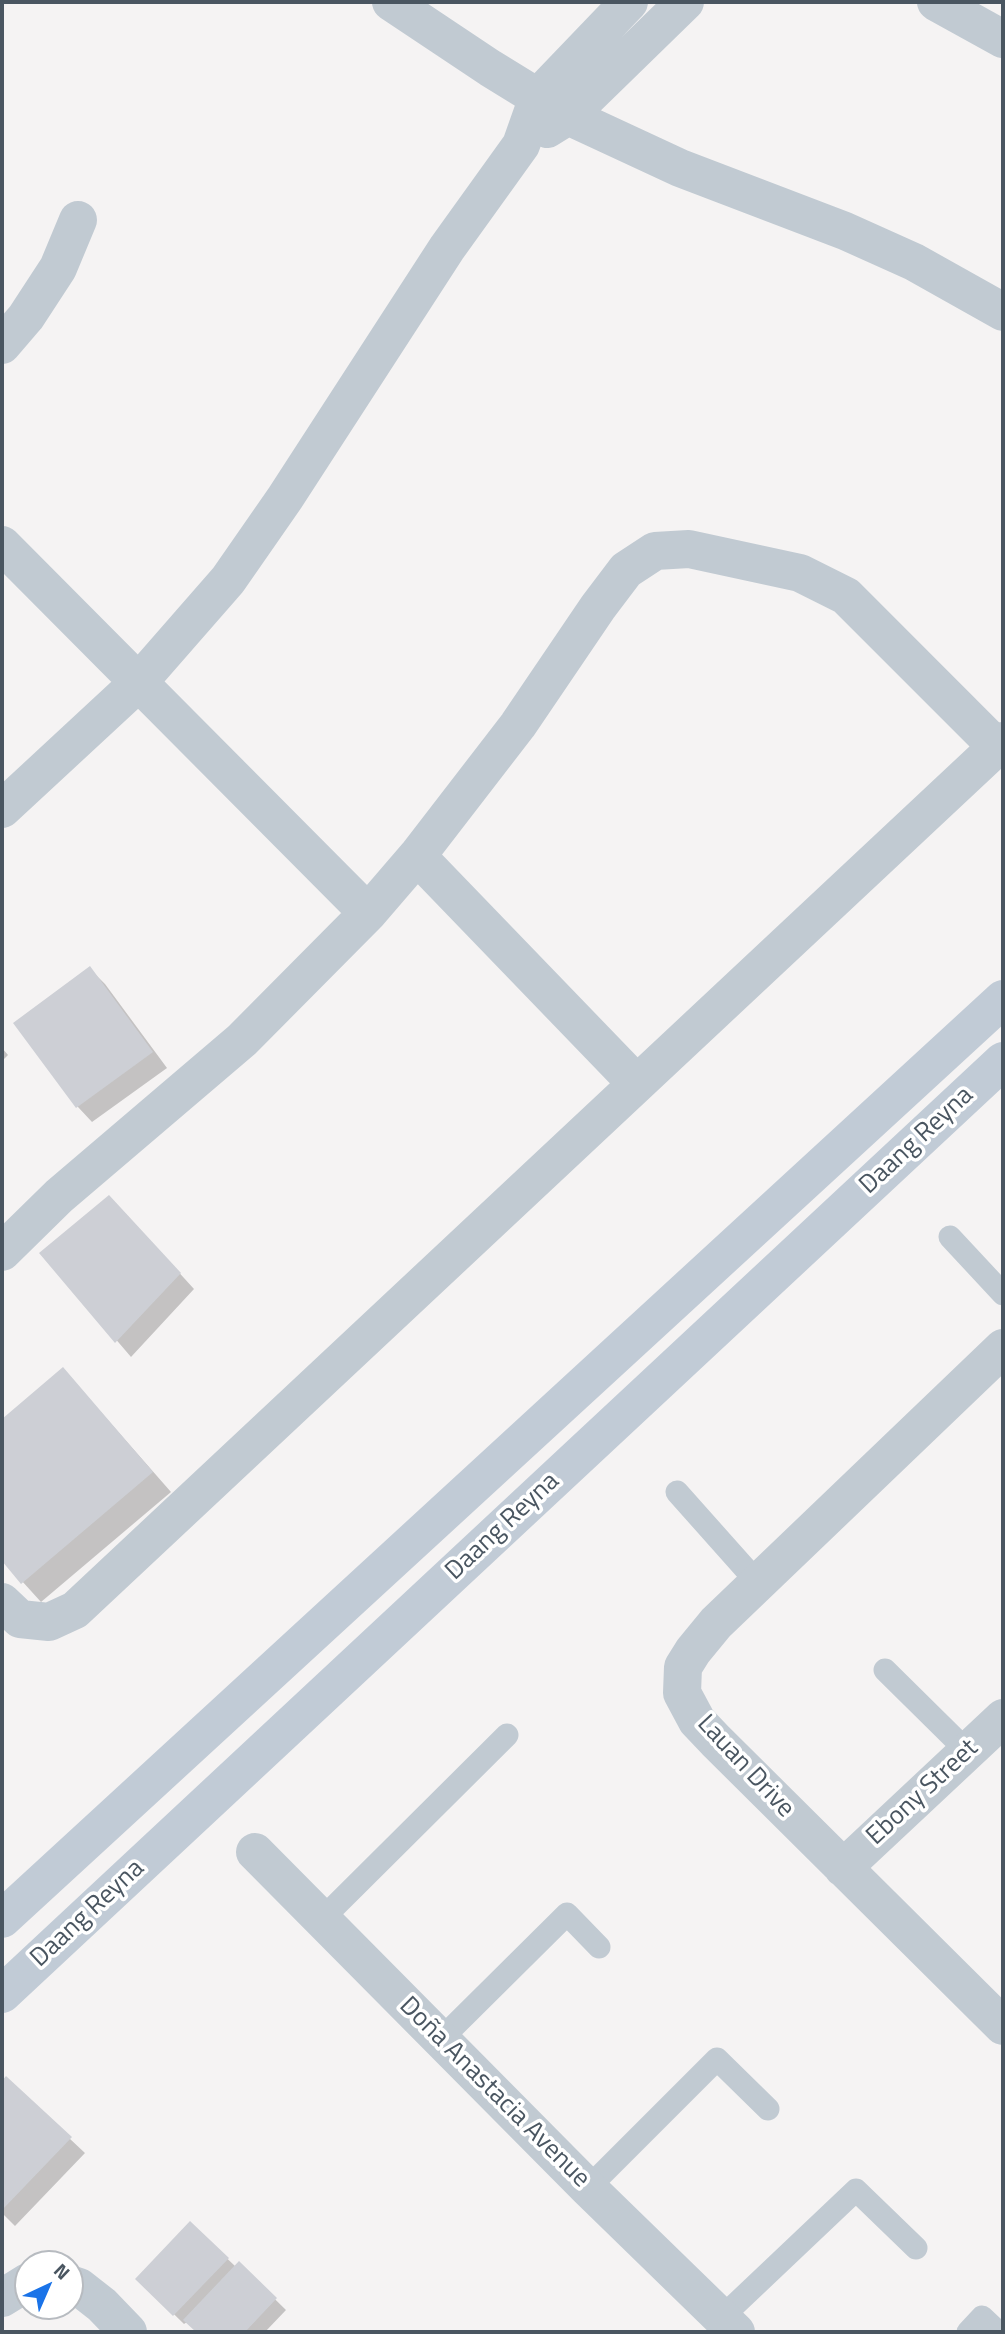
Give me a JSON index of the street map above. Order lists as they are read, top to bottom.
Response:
{
  "streets": {
    "main road": ["Daang Reyna"],
    "street": ["Lauan Drive", "Ebony Street", "Doña Anastacia Avenue"]
  },
  "crossings": [
    ["Lauan Drive", "Ebony Street"]
  ],
  "north": "top right"
}
